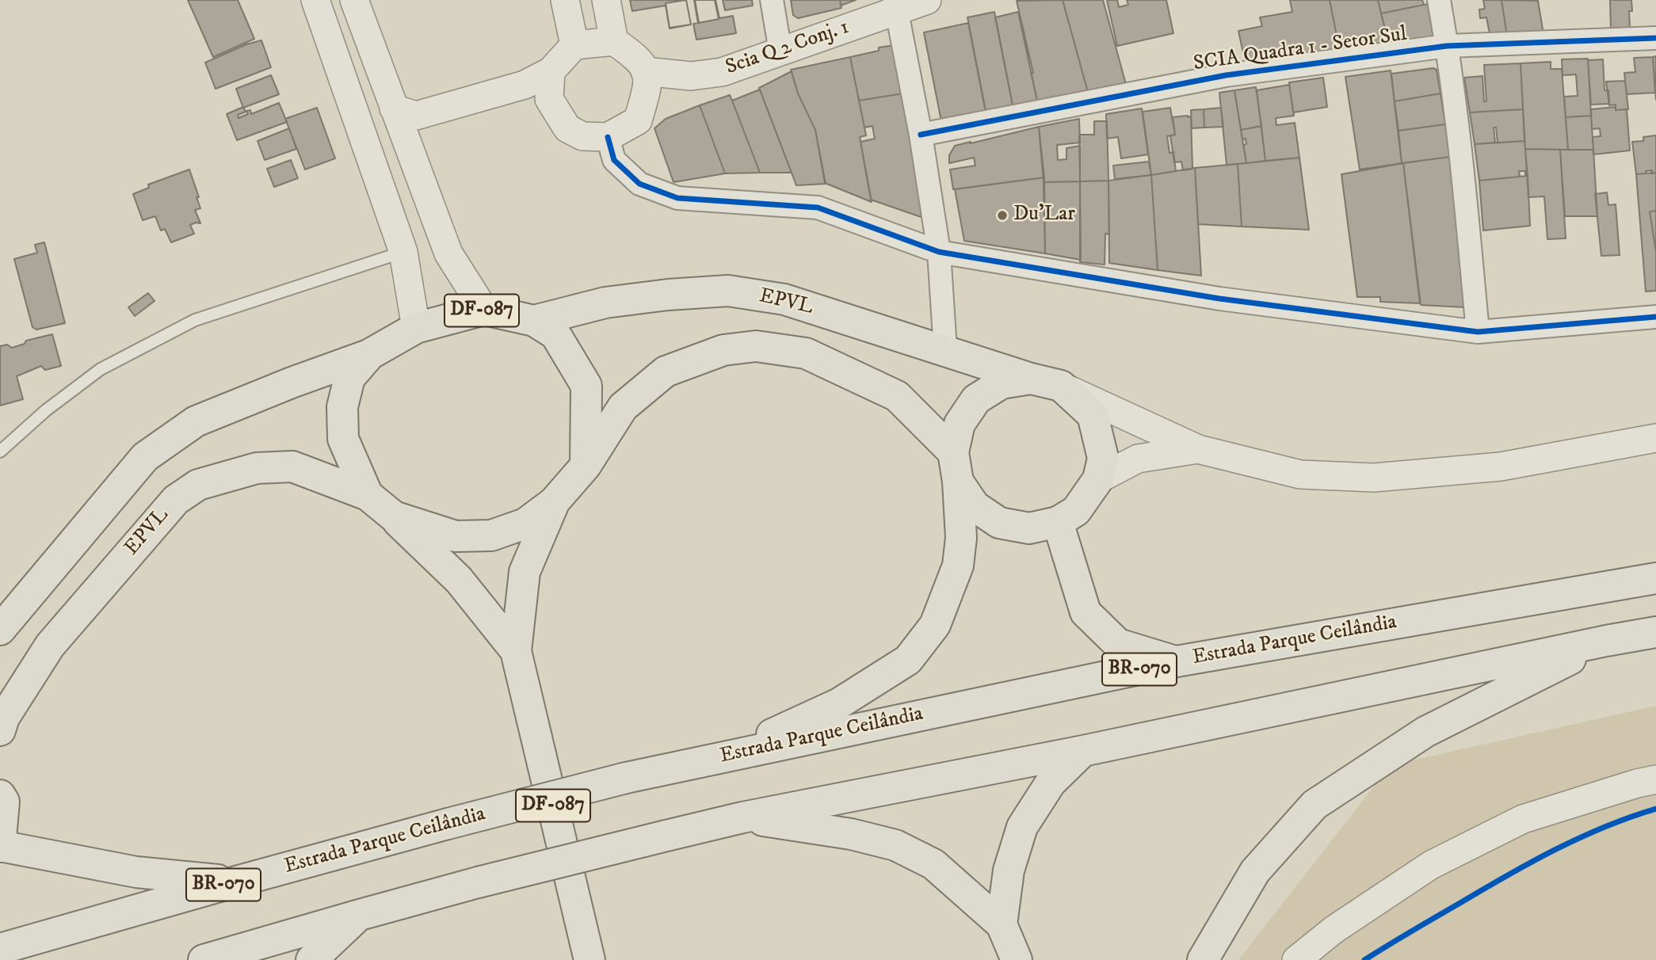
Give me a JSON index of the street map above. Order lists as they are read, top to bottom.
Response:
{
  "streets": {
    "main road": [
      "EPVL",
      "DF-087",
      "Estrada Parque Ceilândia",
      "BR-070"
    ],
    "street": ["Scia Q 2 Conj. 1", "SCIA Quadra 1 - Setor Sul"]
  },
  "crossings": [
    ["EPVL", "DF-087"]
  ],
  "places": ["Du'Lar"]
}
